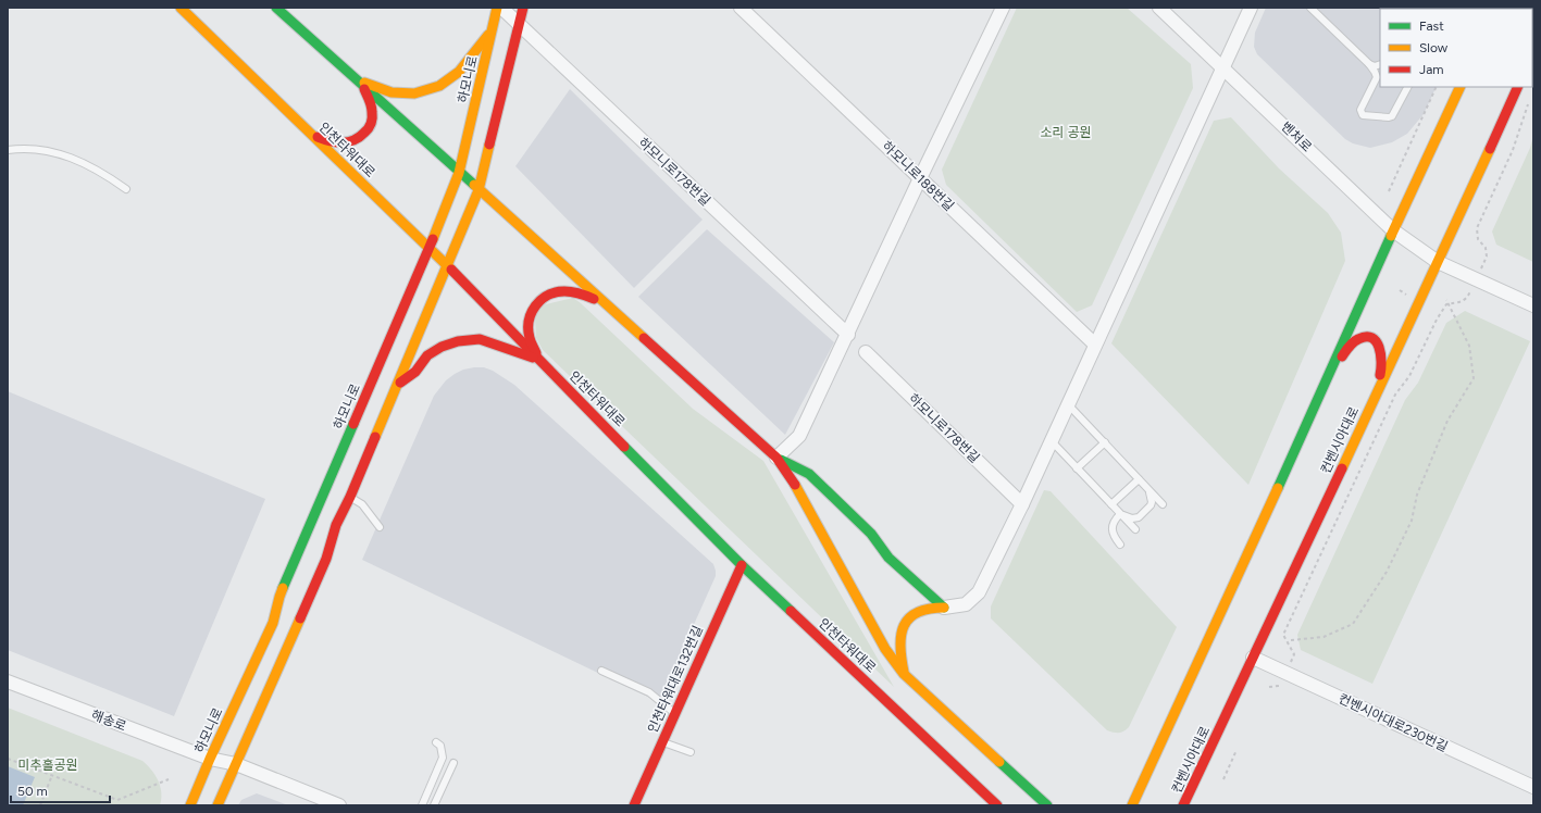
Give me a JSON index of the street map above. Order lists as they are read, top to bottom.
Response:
{
  "streets": {
    "main road": [
      "하모니로",
      "인천타워대로",
      "컨벤시아대로",
      "인천타워대로132번길"
    ],
    "street": [
      "벤처로",
      "하모니로178번길",
      "하모니로188번길",
      "해송로",
      "컨벤시아대로230번길"
    ]
  },
  "crossings": [
    ["하모니로", "인천타워대로"],
    ["하모니로", "해송로"],
    ["벤처로", "컨벤시아대로"],
    ["인천타워대로", "인천타워대로132번길"],
    ["컨벤시아대로", "컨벤시아대로230번길"]
  ],
  "parks": ["소리 공원", "미추홀공원"],
  "legend": ["Fast", "Slow", "Jam"],
  "scale_bar": "50 m"
}
